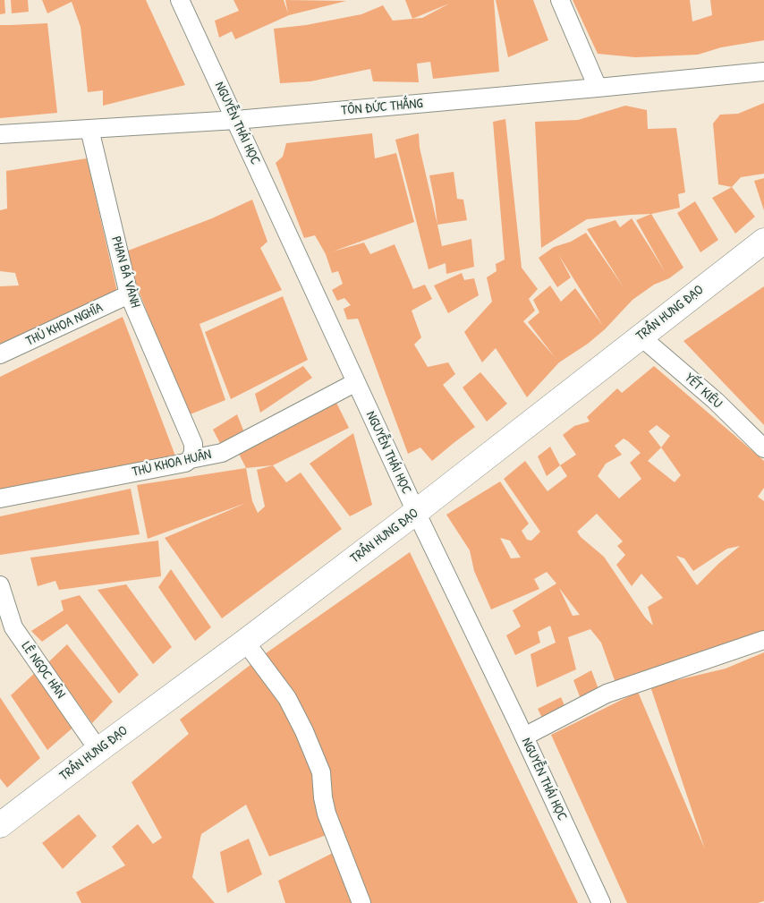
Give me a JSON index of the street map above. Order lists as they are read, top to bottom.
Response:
{
  "streets": {
    "highway": ["TRẦN HƯNG ĐẠO"],
    "street": [
      "TÔN ĐỨC THẮNG",
      "NGUYỄN THÁI HỌC",
      "PHAN BÁ VÀNH",
      "THỦ KHOA NGHĨA",
      "YẾT KIÊU",
      "THỦ KHOA HUÂN",
      "LÊ NGỌC HÂN"
    ]
  },
  "crossings": [
    ["TÔN ĐỨC THẮNG", "NGUYỄN THÁI HỌC"],
    ["TÔN ĐỨC THẮNG", "PHAN BÁ VÀNH"],
    ["NGUYỄN THÁI HỌC", "TRẦN HƯNG ĐẠO"],
    ["NGUYỄN THÁI HỌC", "THỦ KHOA HUÂN"],
    ["PHAN BÁ VÀNH", "THỦ KHOA NGHĨA"],
    ["PHAN BÁ VÀNH", "THỦ KHOA HUÂN"],
    ["TRẦN HƯNG ĐẠO", "YẾT KIÊU"],
    ["TRẦN HƯNG ĐẠO", "LÊ NGỌC HÂN"]
  ]
}
